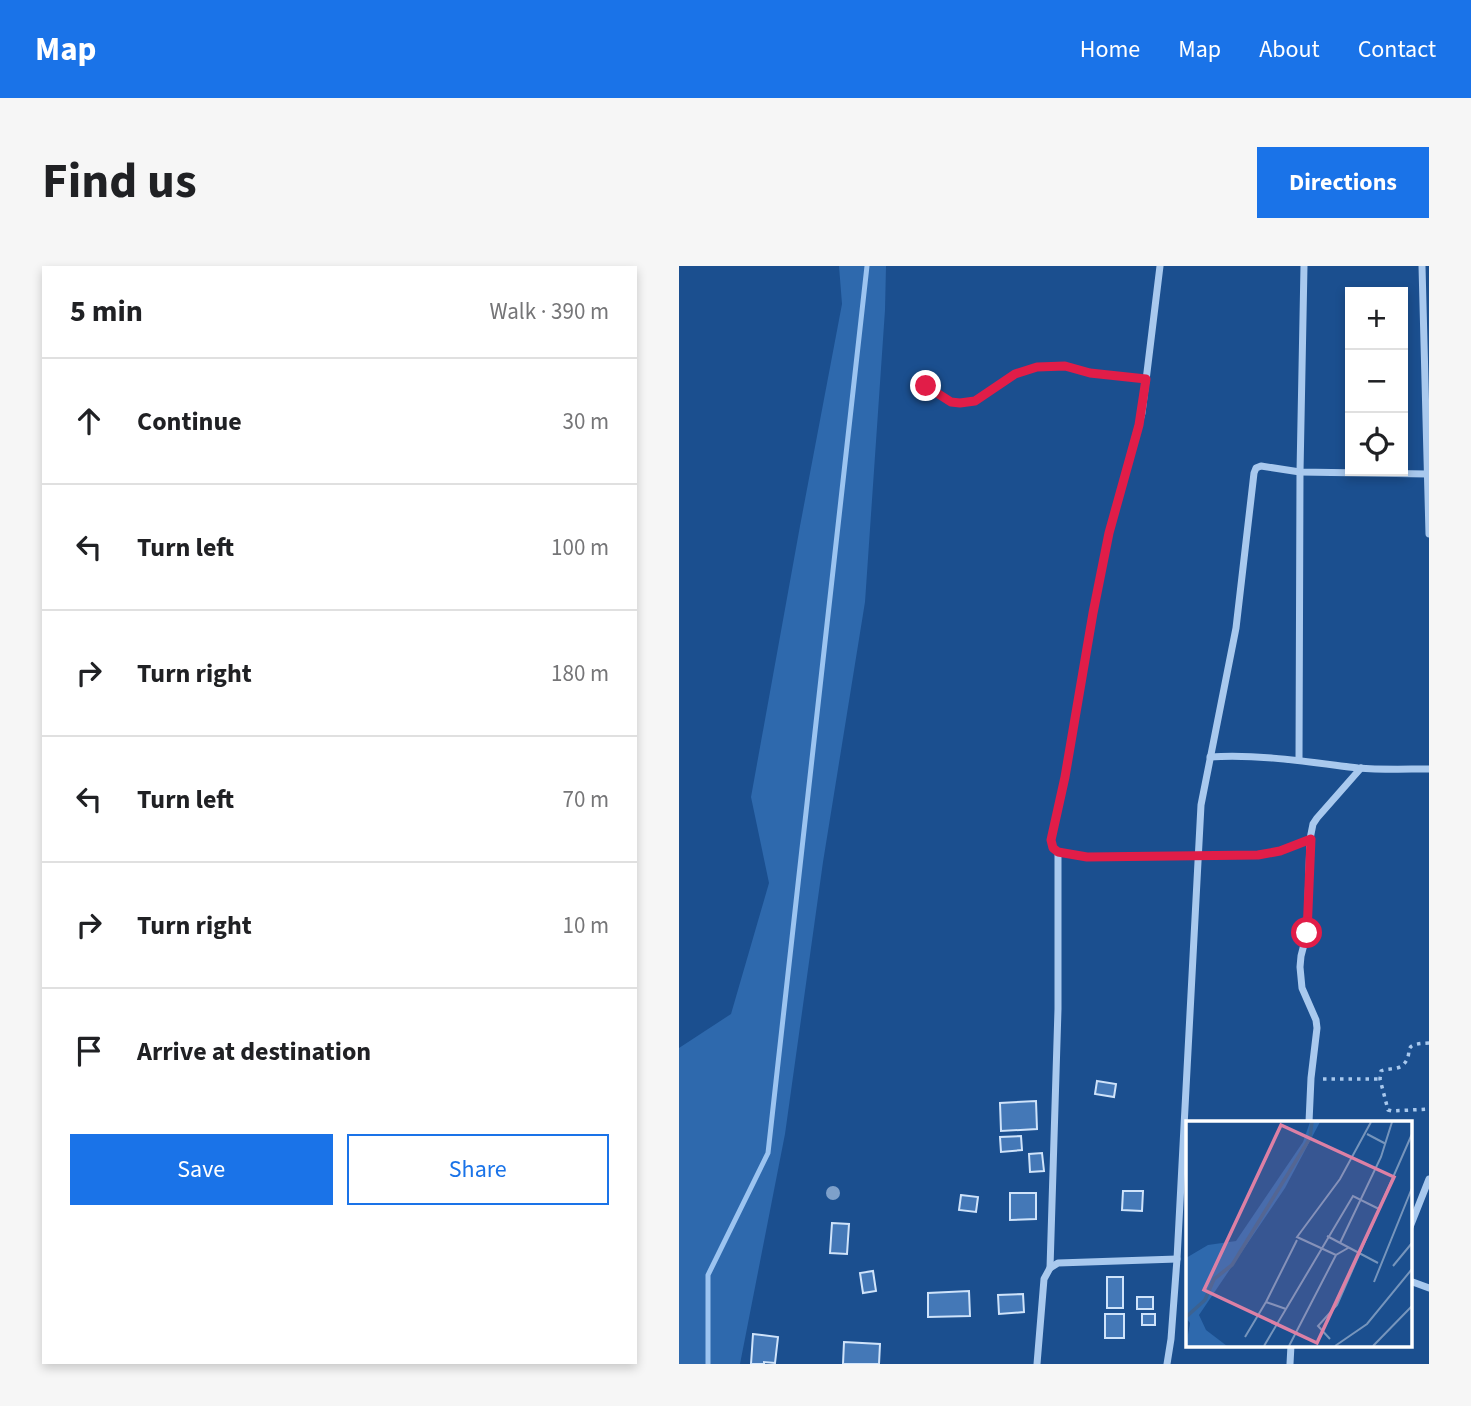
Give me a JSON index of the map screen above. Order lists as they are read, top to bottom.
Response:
{
  "page": {
    "header": "Map",
    "nav": [
      "Home",
      "Map",
      "About",
      "Contact"
    ],
    "title": "Find us",
    "buttons": [
      "Directions",
      ["Save", "Share"]
    ],
    "heading": ["5 min", "Walk · 390 m"],
    "map_buttons": ["+", "−"],
    "list": [
      ["Continue", "30 m"],
      ["Turn left", "100 m"],
      ["Turn right", "180 m"],
      ["Turn left", "70 m"],
      ["Turn right", "10 m"],
      "Arrive at destination"
    ]
  }
}
